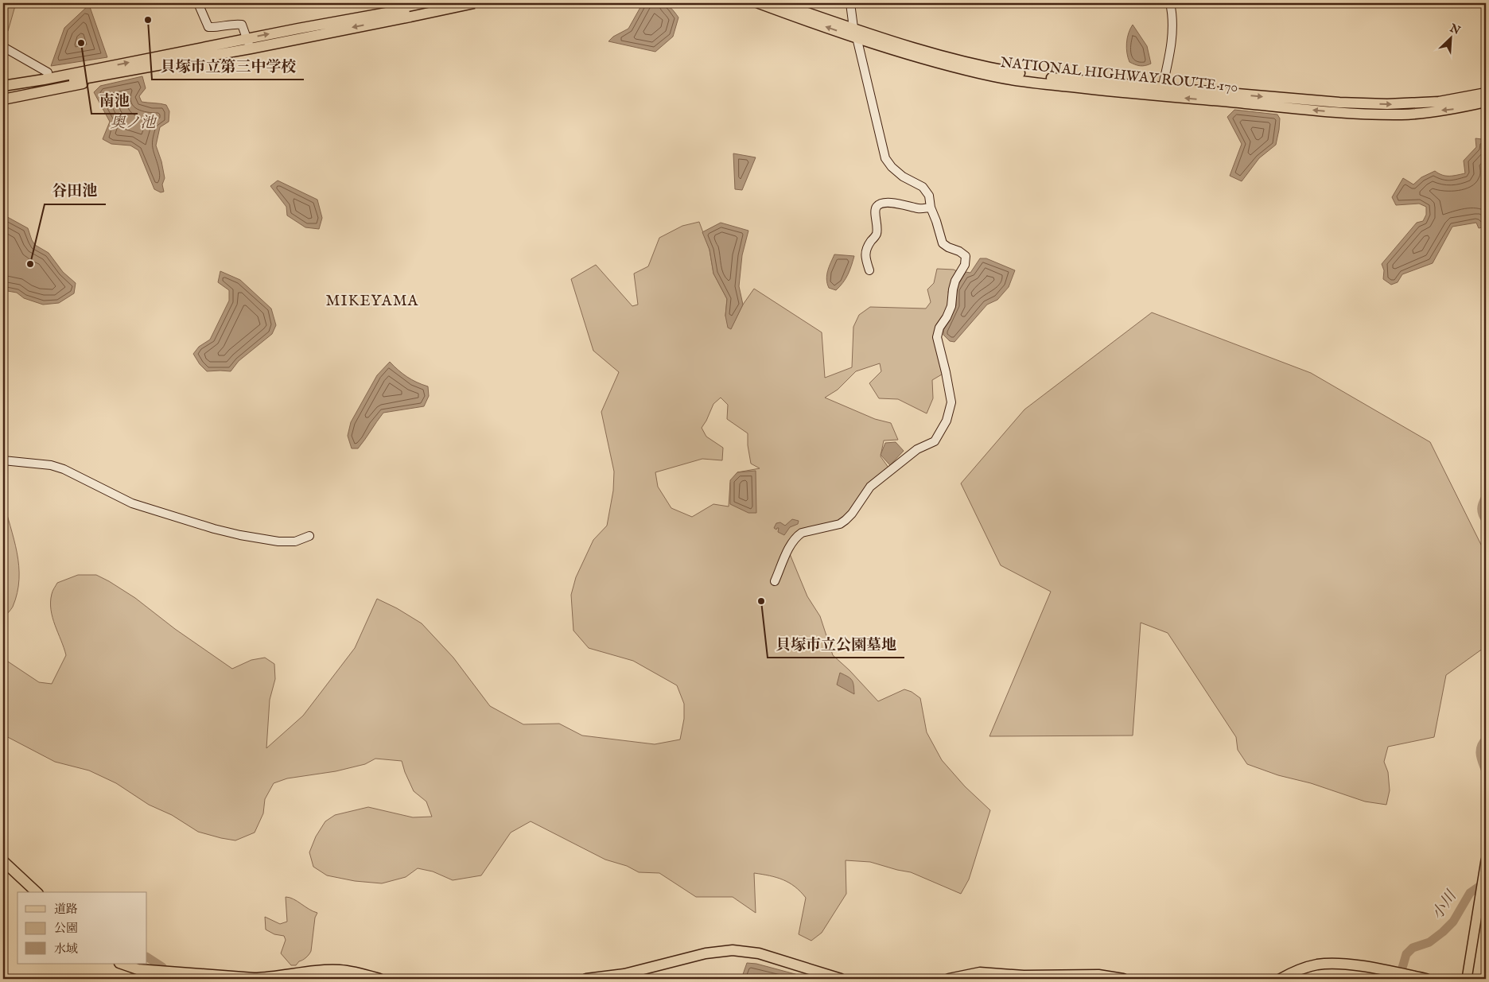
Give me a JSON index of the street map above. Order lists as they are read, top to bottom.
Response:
{
  "streets": {
    "highway": ["NATIONAL HIGHWAY ROUTE 170"]
  },
  "districts": ["MIKEYAMA"],
  "water": ["奥ノ池", "小川"],
  "places": [
    "貝塚市立第三中学校",
    "南池",
    "谷田池",
    "貝塚市立公園墓地"
  ],
  "legend": ["道路", "公園", "水域"],
  "north": "top right"
}
